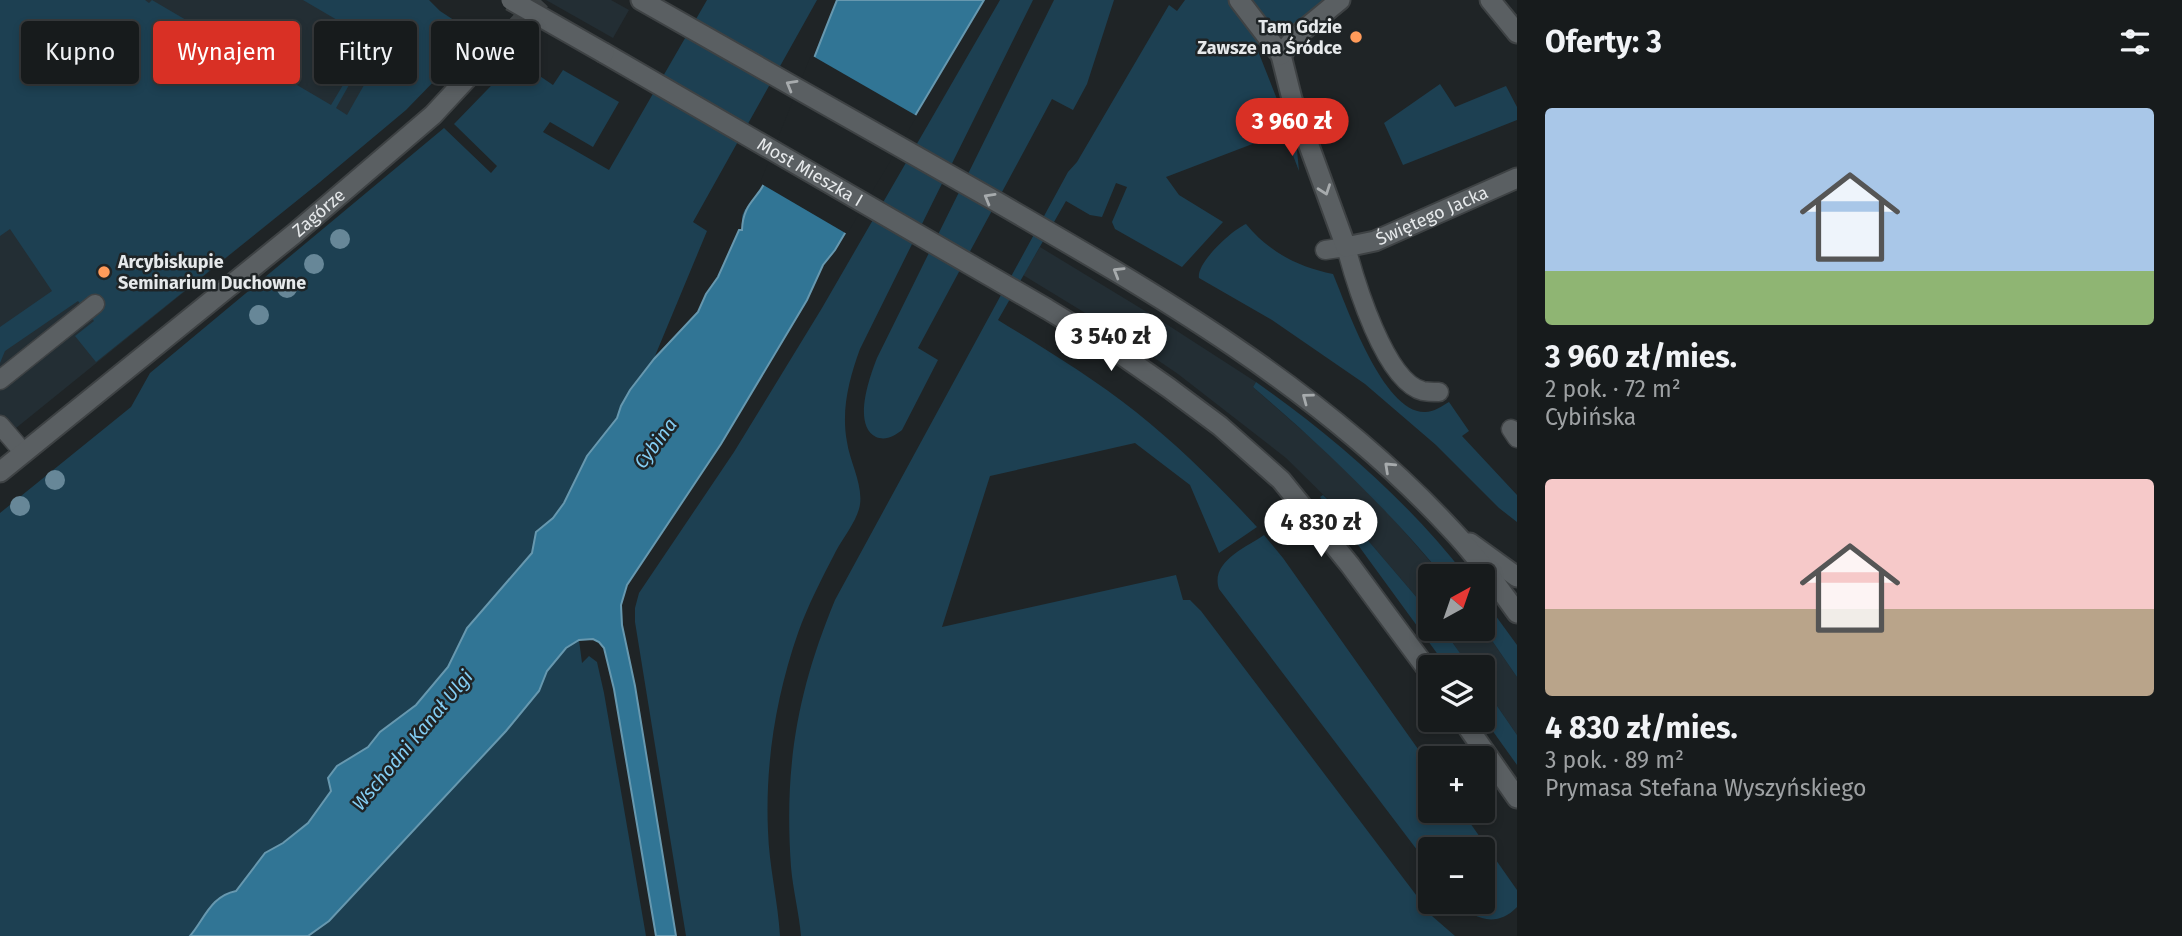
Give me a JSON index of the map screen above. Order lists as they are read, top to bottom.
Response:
{
  "streets": {
    "street": ["Most Mieszka I", "Zagórze", "Świętego Jacka"]
  },
  "water": ["Cybina", "Wschodni Kanał Ulgi"],
  "places": ["Tam Gdzie Zawsze na Śródce", "Arcybiskupie Seminarium Duchowne"],
  "north": "top right",
  "page": {
    "heading": "Oferty: 3",
    "chip": [
      "Kupno",
      "Wynajem",
      "Filtry",
      "Nowe"
    ],
    "list": [
      {
        "name": "3 960 zł/mies.",
        "note": "2 pok. · 72 m² · Cybińska"
      },
      {
        "name": "4 830 zł/mies.",
        "note": "3 pok. · 89 m² · Prymasa Stefana Wyszyńskiego"
      }
    ],
    "price": ["3 960 zł", "3 540 zł", "4 830 zł"],
    "map_buttons": ["+", "−"]
  }
}
